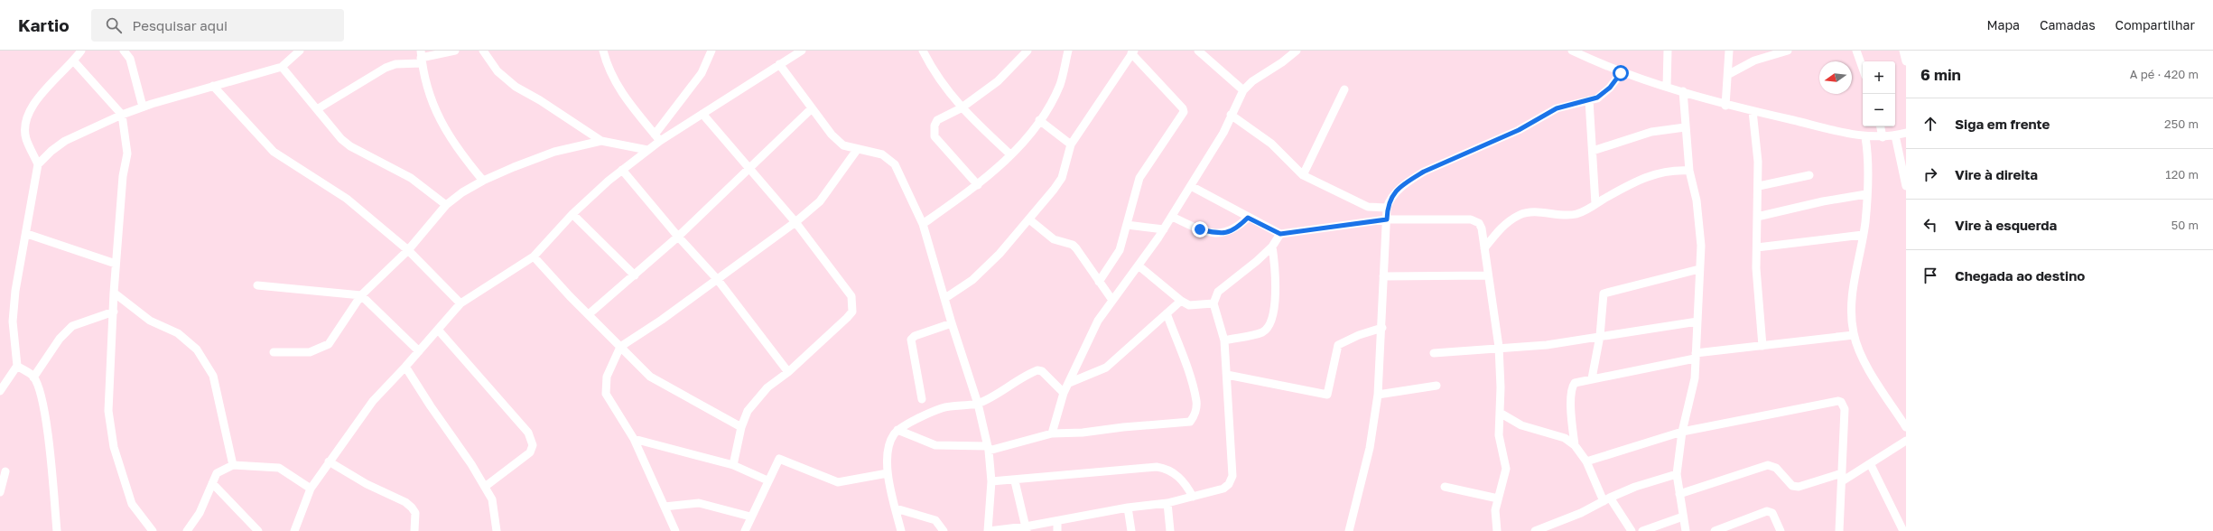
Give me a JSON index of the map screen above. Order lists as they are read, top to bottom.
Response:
{
  "north": "left",
  "page": {
    "header": "Kartio",
    "search": "Pesquisar aqui",
    "nav": ["Mapa", "Camadas", "Compartilhar"],
    "heading": ["6 min", "A pé · 420 m"],
    "map_buttons": ["+", "−"],
    "list": [
      ["Siga em frente", "250 m"],
      ["Vire à direita", "120 m"],
      ["Vire à esquerda", "50 m"],
      "Chegada ao destino"
    ]
  }
}
